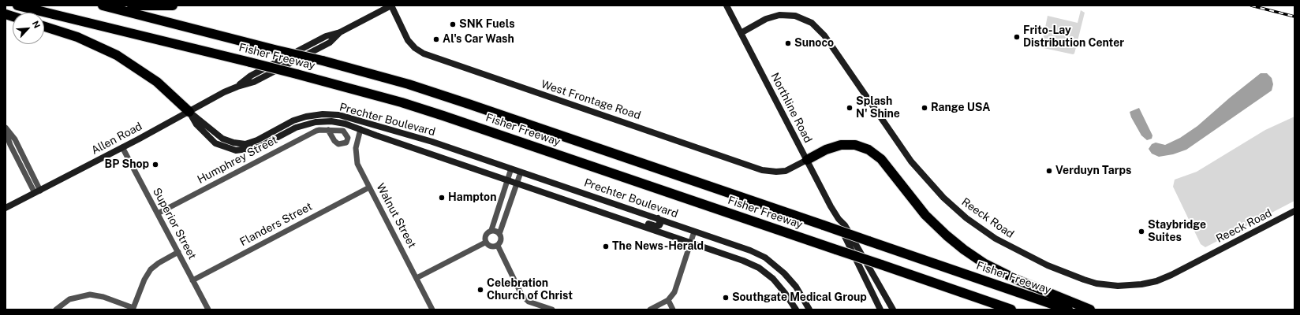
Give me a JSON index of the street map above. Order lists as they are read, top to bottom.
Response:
{
  "streets": {
    "highway": ["Fisher Freeway"],
    "main road": [
      "West Frontage Road",
      "Northline Road",
      "Prechter Boulevard",
      "Allen Road",
      "Reeck Road"
    ],
    "street": [
      "Humphrey Street",
      "Walnut Street",
      "Superior Street",
      "Flanders Street"
    ]
  },
  "crossings": [
    ["West Frontage Road", "Northline Road"],
    ["West Frontage Road", "Allen Road"],
    ["Northline Road", "Reeck Road"],
    ["Prechter Boulevard", "Allen Road"],
    ["Prechter Boulevard", "Walnut Street"],
    ["Allen Road", "Superior Street"],
    ["Humphrey Street", "Superior Street"],
    ["Walnut Street", "Flanders Street"],
    ["Superior Street", "Flanders Street"]
  ],
  "places": [
    "SNK Fuels",
    "Frito-Lay Distribution Center",
    "Al's Car Wash",
    "Sunoco",
    "Splash N' Shine",
    "Range USA",
    "BP Shop",
    "Verduyn Tarps",
    "Hampton",
    "Staybridge Suites",
    "The News-Herald",
    "Celebration Church of Christ",
    "Southgate Medical Group"
  ],
  "north": "top right"
}
